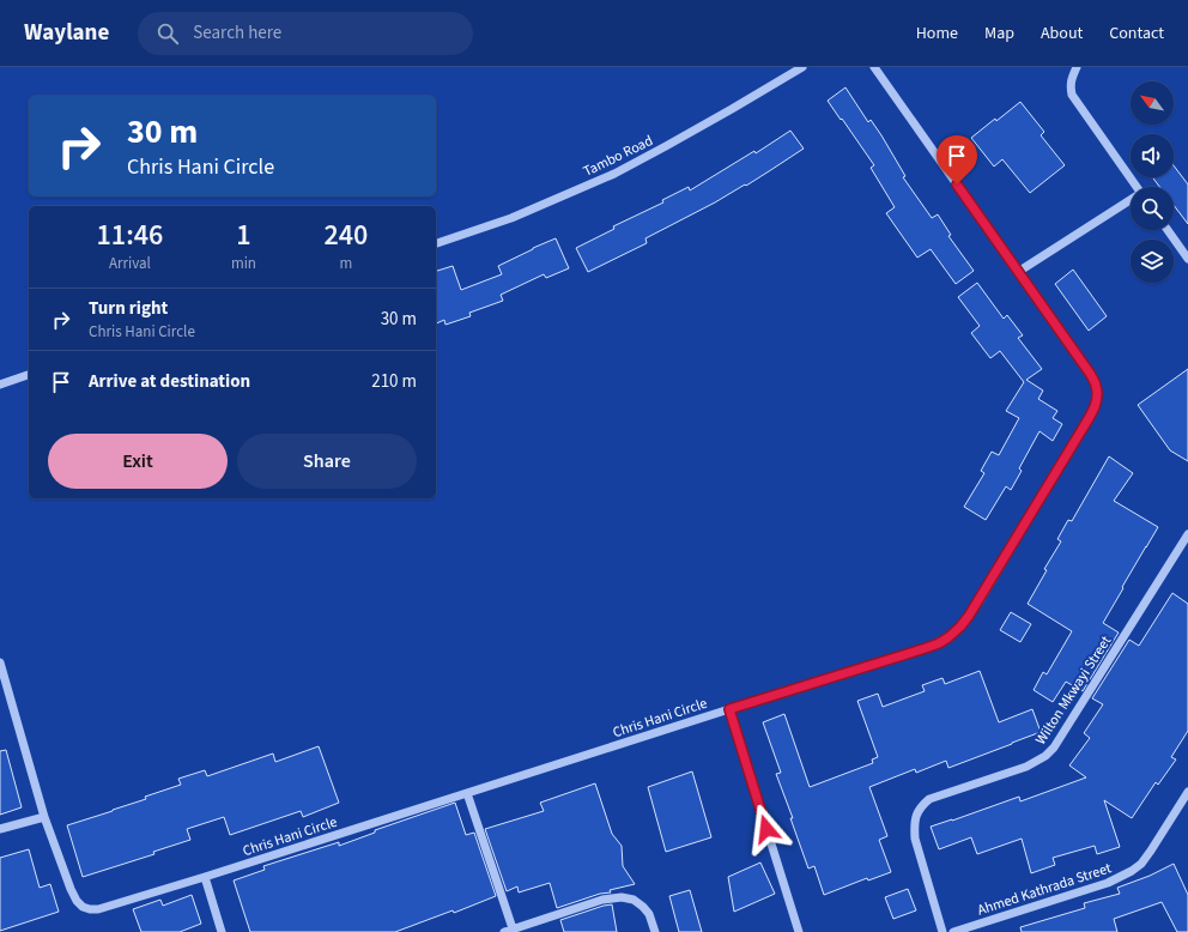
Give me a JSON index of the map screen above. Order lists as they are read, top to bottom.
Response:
{
  "streets": {
    "street": [
      "Tambo Road",
      "Wilton Mkwayi Street",
      "Chris Hani Circle",
      "Ahmed Kathrada Street"
    ]
  },
  "north": "top left",
  "page": {
    "header": "Waylane",
    "search": "Search here",
    "nav": [
      "Home",
      "Map",
      "About",
      "Contact"
    ],
    "turn": ["30 m", "Chris Hani Circle"],
    "eta": [
      "11:46",
      "Arrival",
      "1",
      "min",
      "240",
      "m"
    ],
    "list": [
      {
        "name": "Turn right",
        "note": "Chris Hani Circle",
        "value": "30 m"
      },
      {
        "name": "Arrive at destination",
        "value": "210 m"
      }
    ],
    "buttons": ["Exit", "Share"]
  }
}
